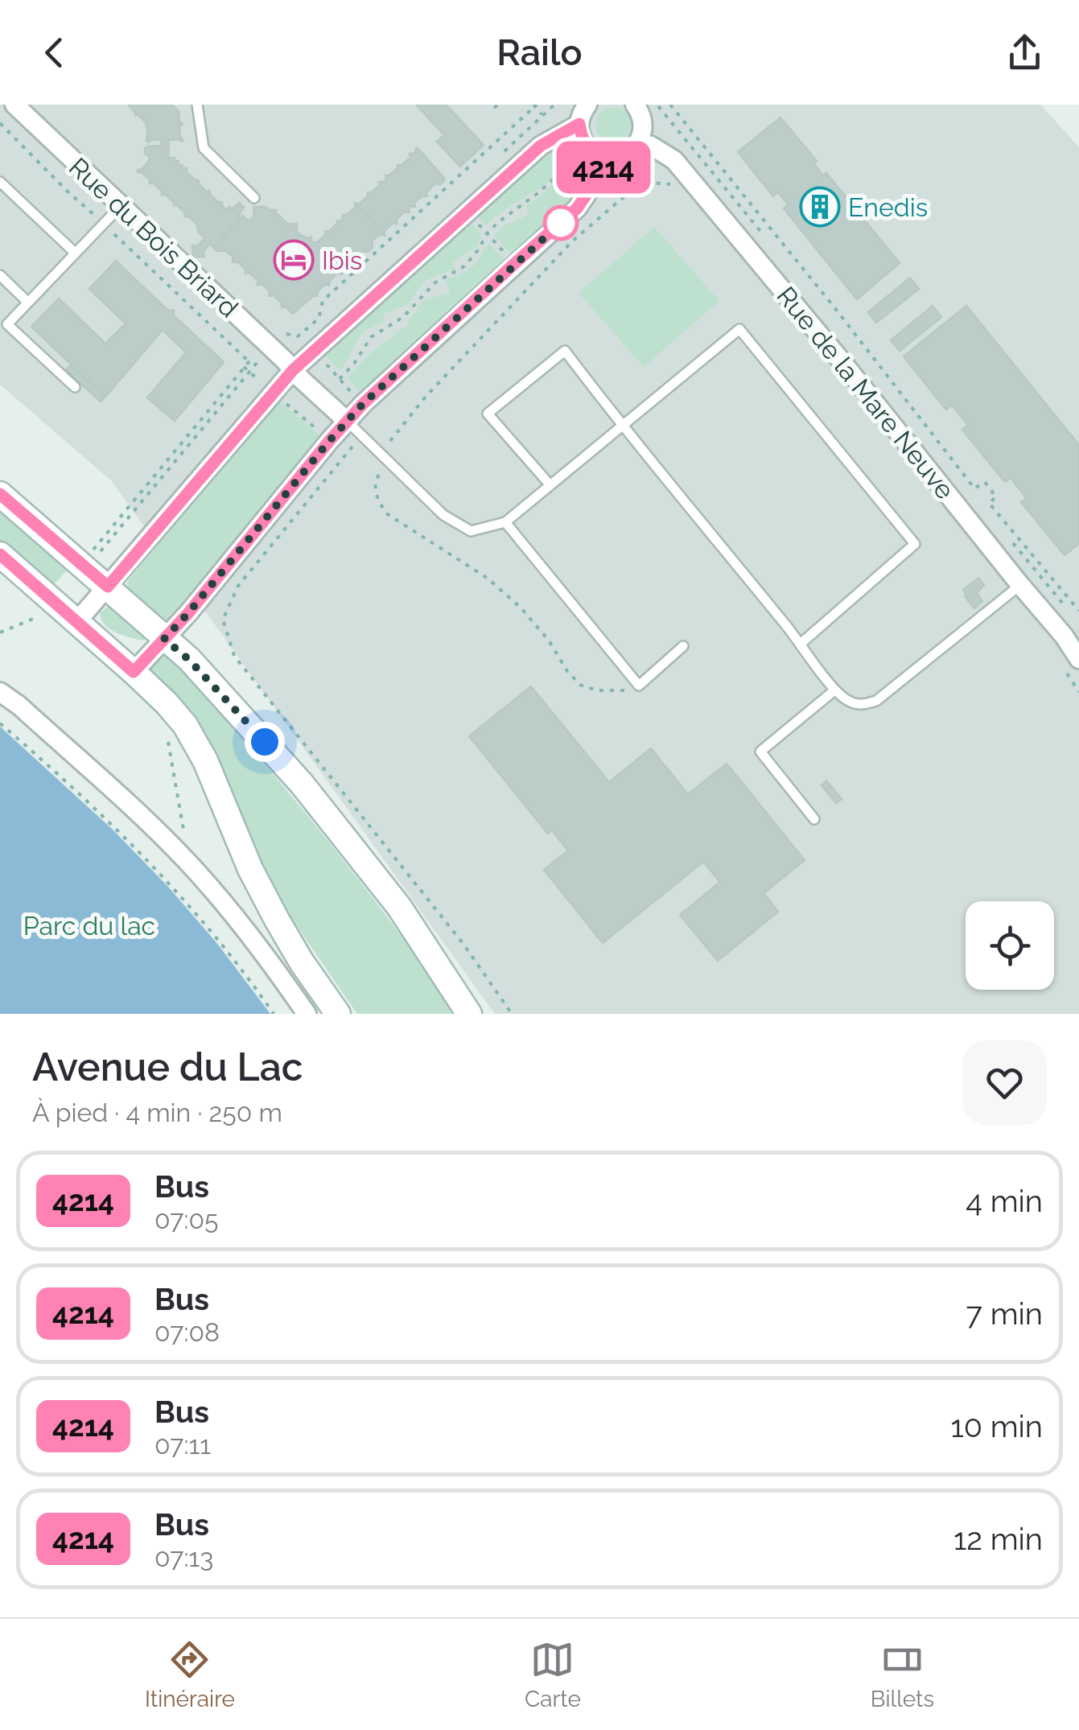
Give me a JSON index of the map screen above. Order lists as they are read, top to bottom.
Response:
{
  "streets": {
    "street": ["Rue du Bois Briard", "Rue de la Mare Neuve"]
  },
  "parks": ["Parc du lac"],
  "places": {
    "building": ["Enedis"],
    "hotel": ["Ibis"]
  },
  "lines": ["bus line 4214"],
  "page": {
    "header": "Railo",
    "on_map": "4214",
    "heading": ["Avenue du Lac", "À pied · 4 min · 250 m"],
    "list": [
      {
        "mark": "4214",
        "name": "Bus",
        "note": "07:05",
        "value": "4 min"
      },
      {
        "mark": "4214",
        "name": "Bus",
        "note": "07:08",
        "value": "7 min"
      },
      {
        "mark": "4214",
        "name": "Bus",
        "note": "07:11",
        "value": "10 min"
      },
      {
        "mark": "4214",
        "name": "Bus",
        "note": "07:13",
        "value": "12 min"
      }
    ],
    "tabs": ["Itinéraire", "Carte", "Billets"]
  }
}
